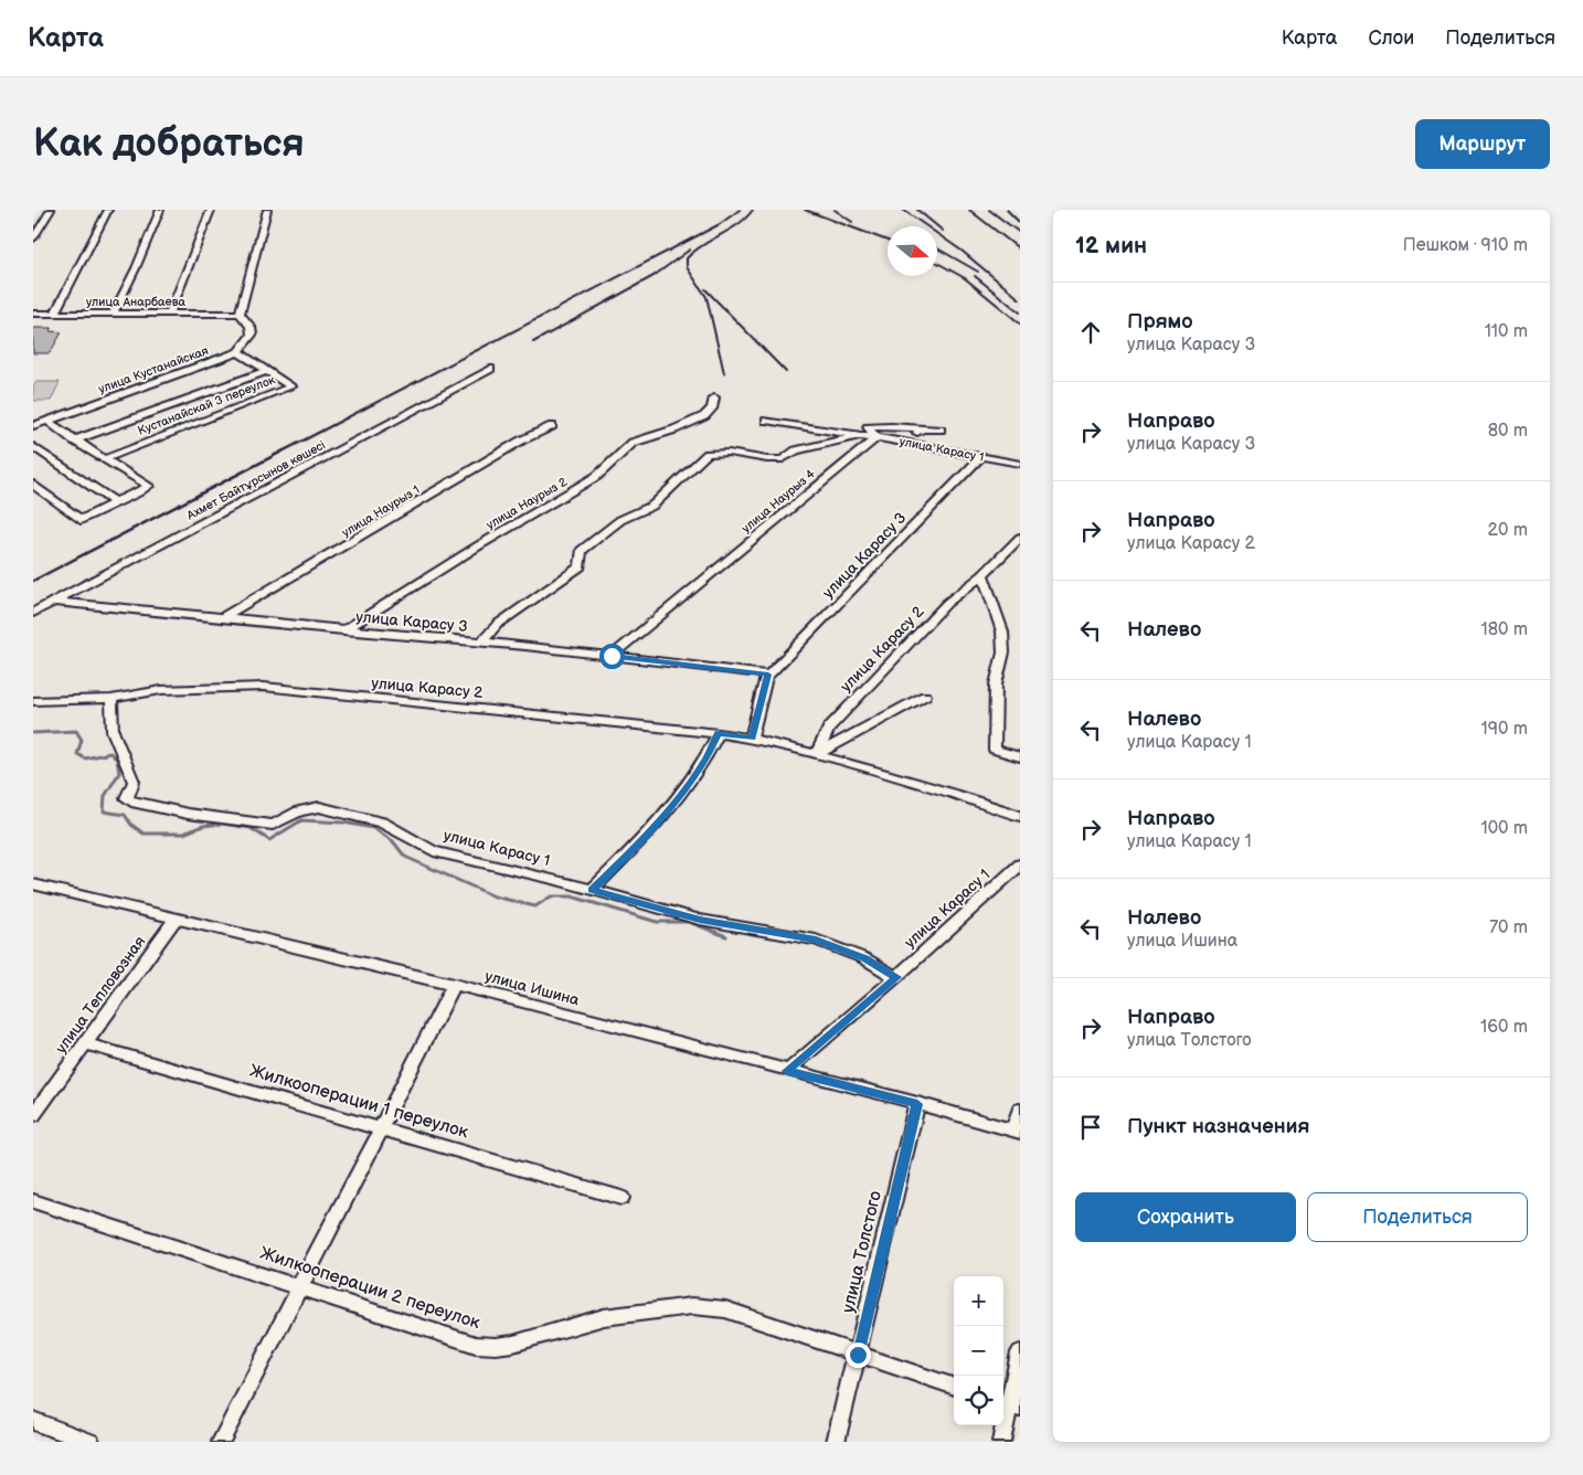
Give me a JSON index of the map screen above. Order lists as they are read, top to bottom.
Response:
{
  "streets": {
    "street": [
      "улица Анарбаева",
      "улица Кустанайская",
      "Кустанайскай 3 переулок",
      "улица Карасу 1",
      "Ахмет Байтұрсынов көшесі",
      "улица Наурыз 4",
      "улица Наурыз 2",
      "улица Наурыз 1",
      "улица Карасу 3",
      "улица Карасу 2",
      "улица Ишина",
      "улица Тепловозная",
      "Жилкооперации 1 переулок",
      "улица Толстого",
      "Жилкооперации 2 переулок"
    ]
  },
  "crossings": [
    ["улица Кустанайская", "Кустанайскай 3 переулок"],
    ["улица Карасу 1", "улица Наурыз 4"],
    ["улица Карасу 1", "улица Карасу 3"],
    ["улица Карасу 1", "улица Карасу 2"],
    ["улица Карасу 1", "улица Ишина"],
    ["Ахмет Байтұрсынов көшесі", "улица Карасу 3"],
    ["улица Наурыз 4", "улица Карасу 3"],
    ["улица Наурыз 2", "улица Карасу 3"],
    ["улица Наурыз 1", "улица Карасу 3"],
    ["улица Карасу 3", "улица Карасу 2"],
    ["улица Ишина", "улица Тепловозная"],
    ["улица Ишина", "улица Толстого"],
    ["улица Тепловозная", "Жилкооперации 1 переулок"],
    ["улица Толстого", "Жилкооперации 2 переулок"]
  ],
  "north": "right",
  "page": {
    "header": "Карта",
    "nav": ["Карта", "Слои", "Поделиться"],
    "buttons": [
      "Маршрут",
      ["Сохранить", "Поделиться"]
    ],
    "title": "Как добраться",
    "heading": ["12 мин", "Пешком · 910 m"],
    "list": [
      ["Прямо", "улица Карасу 3", "110 m"],
      ["Направо", "улица Карасу 3", "80 m"],
      ["Направо", "улица Карасу 2", "20 m"],
      ["Налево", "180 m"],
      ["Налево", "улица Карасу 1", "190 m"],
      ["Направо", "улица Карасу 1", "100 m"],
      ["Налево", "улица Ишина", "70 m"],
      ["Направо", "улица Толстого", "160 m"],
      "Пункт назначения"
    ],
    "map_buttons": ["+", "−"]
  }
}
